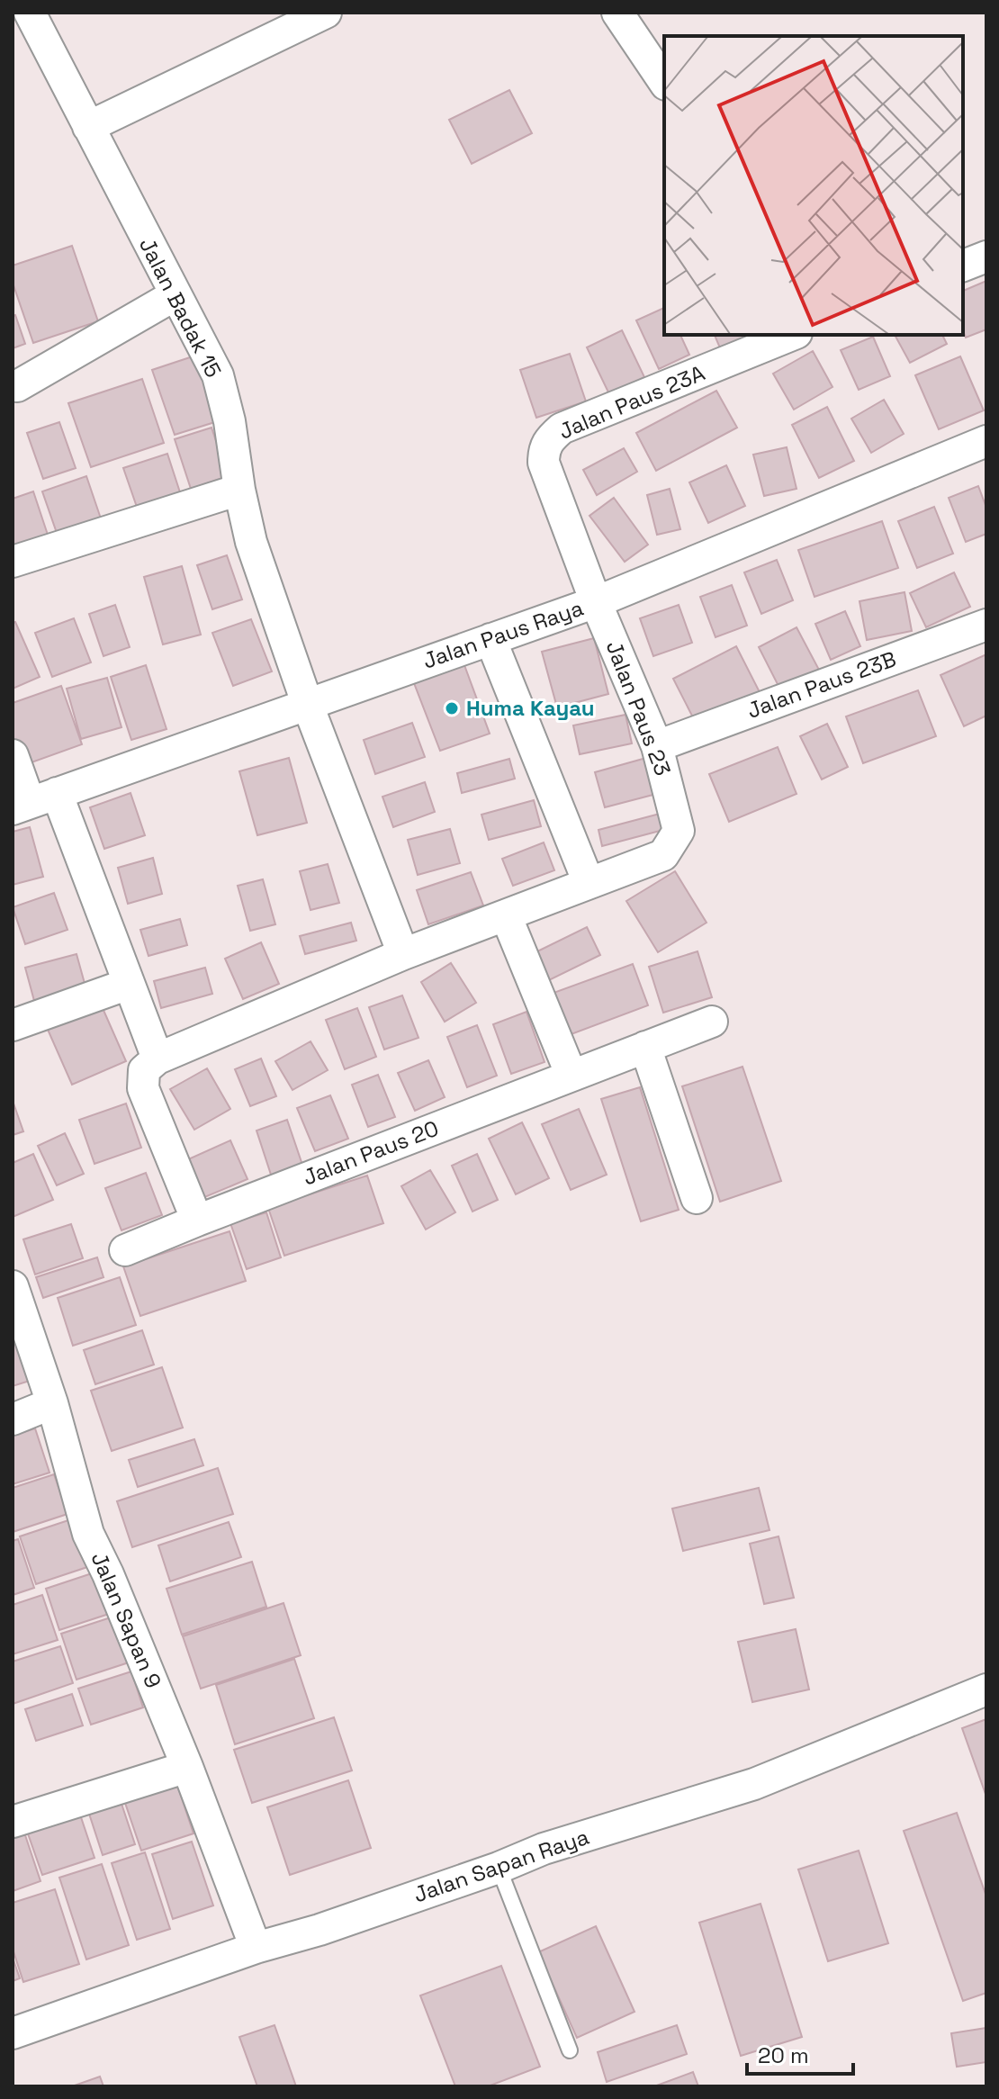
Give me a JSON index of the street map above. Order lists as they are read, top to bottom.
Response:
{
  "streets": {
    "street": [
      "Jalan Badak 15",
      "Jalan Paus 23A",
      "Jalan Paus Raya",
      "Jalan Paus 23B",
      "Jalan Paus 23",
      "Jalan Paus 20",
      "Jalan Sapan 9",
      "Jalan Sapan Raya"
    ]
  },
  "crossings": [
    ["Jalan Badak 15", "Jalan Paus Raya"],
    ["Jalan Paus 23A", "Jalan Paus Raya"],
    ["Jalan Paus 23A", "Jalan Paus 23"],
    ["Jalan Paus Raya", "Jalan Paus 23"],
    ["Jalan Paus 23B", "Jalan Paus 23"],
    ["Jalan Sapan 9", "Jalan Sapan Raya"]
  ],
  "places": ["Huma Kayau"],
  "scale_bar": "20 m"
}
